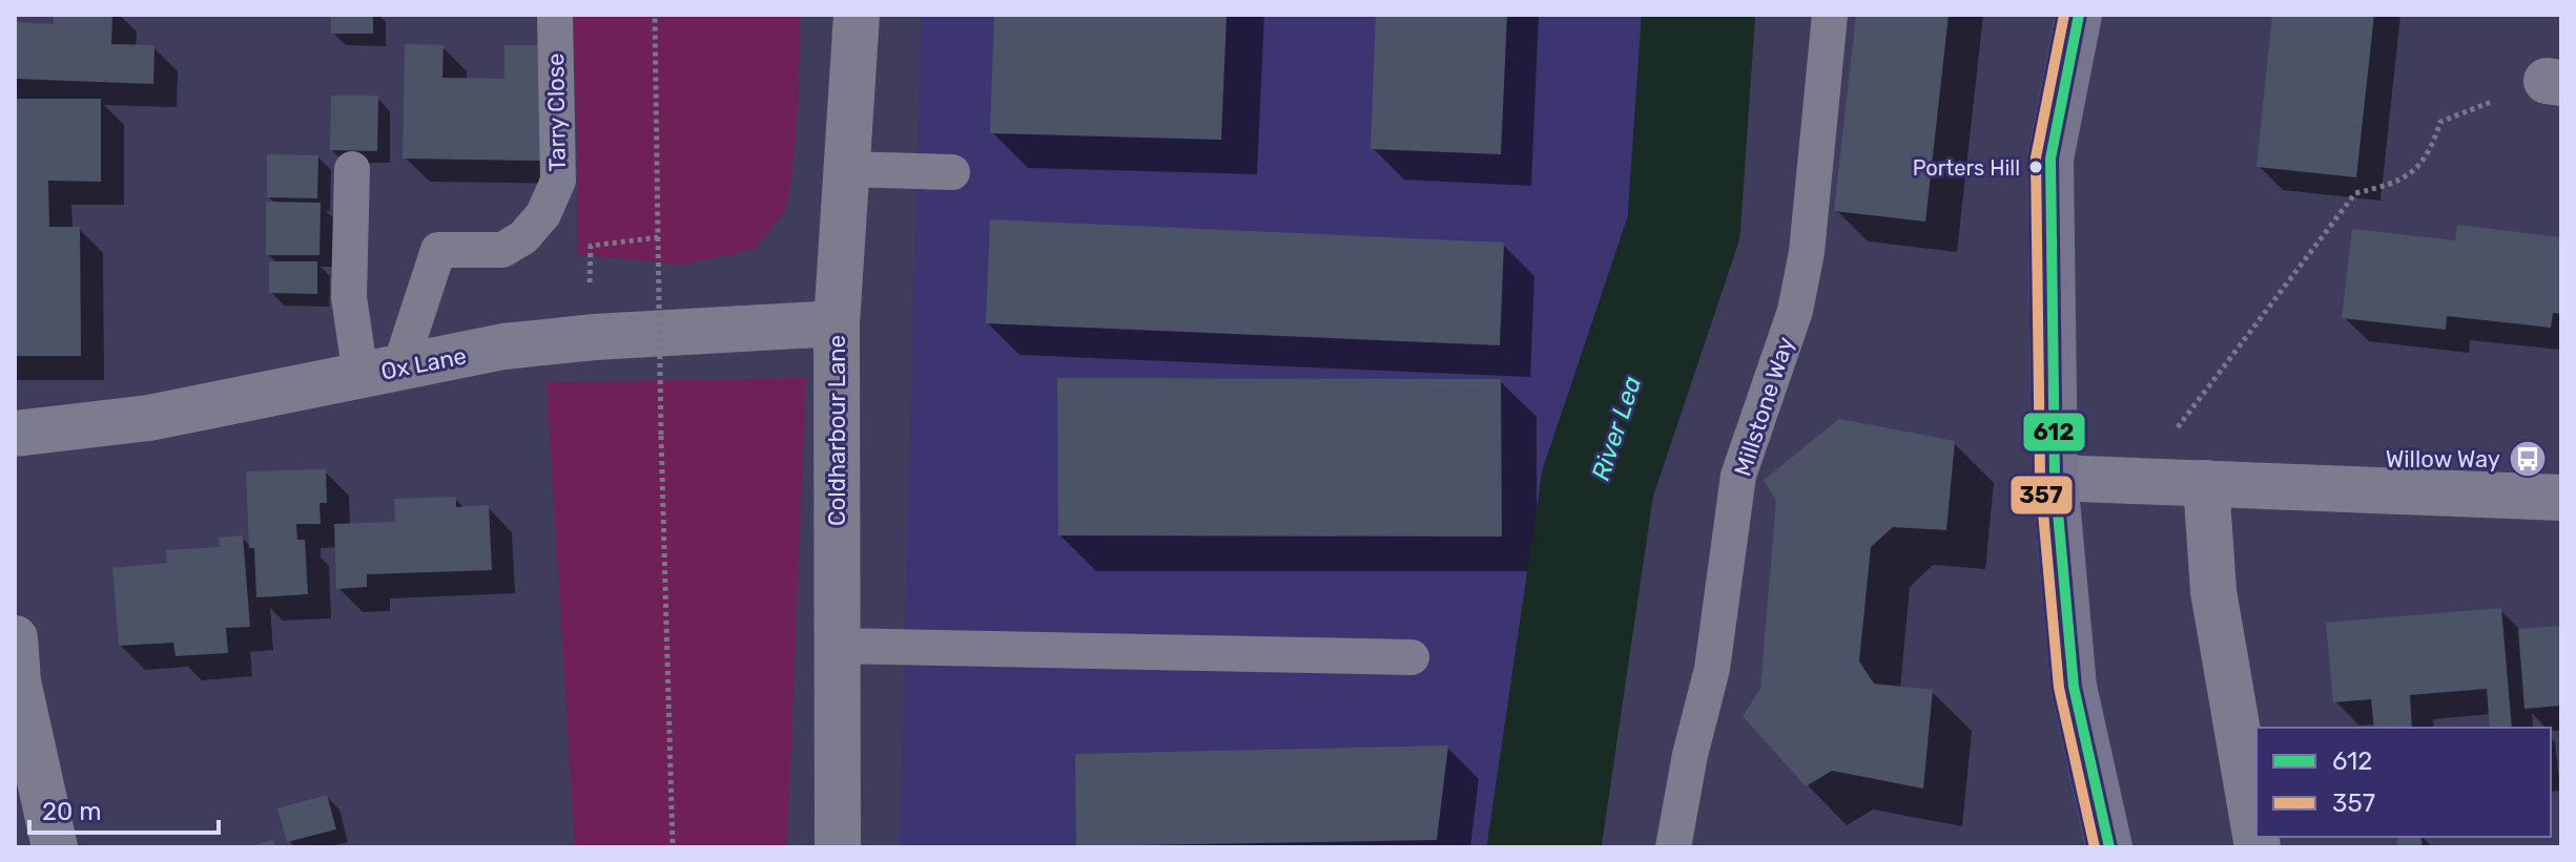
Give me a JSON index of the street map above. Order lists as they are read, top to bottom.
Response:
{
  "streets": {
    "street": ["Ox Lane", "Coldharbour Lane"],
    "lane": ["Tarry Close", "Millstone Way"]
  },
  "crossings": [
    ["Tarry Close", "Ox Lane"],
    ["Ox Lane", "Coldharbour Lane"]
  ],
  "water": ["River Lea"],
  "places": {
    "other": ["Porters Hill"],
    "bus stop": ["Willow Way"]
  },
  "lines": ["transit line 612", "transit line 357"],
  "legend": ["612", "357"],
  "scale_bar": "20 m"
}
